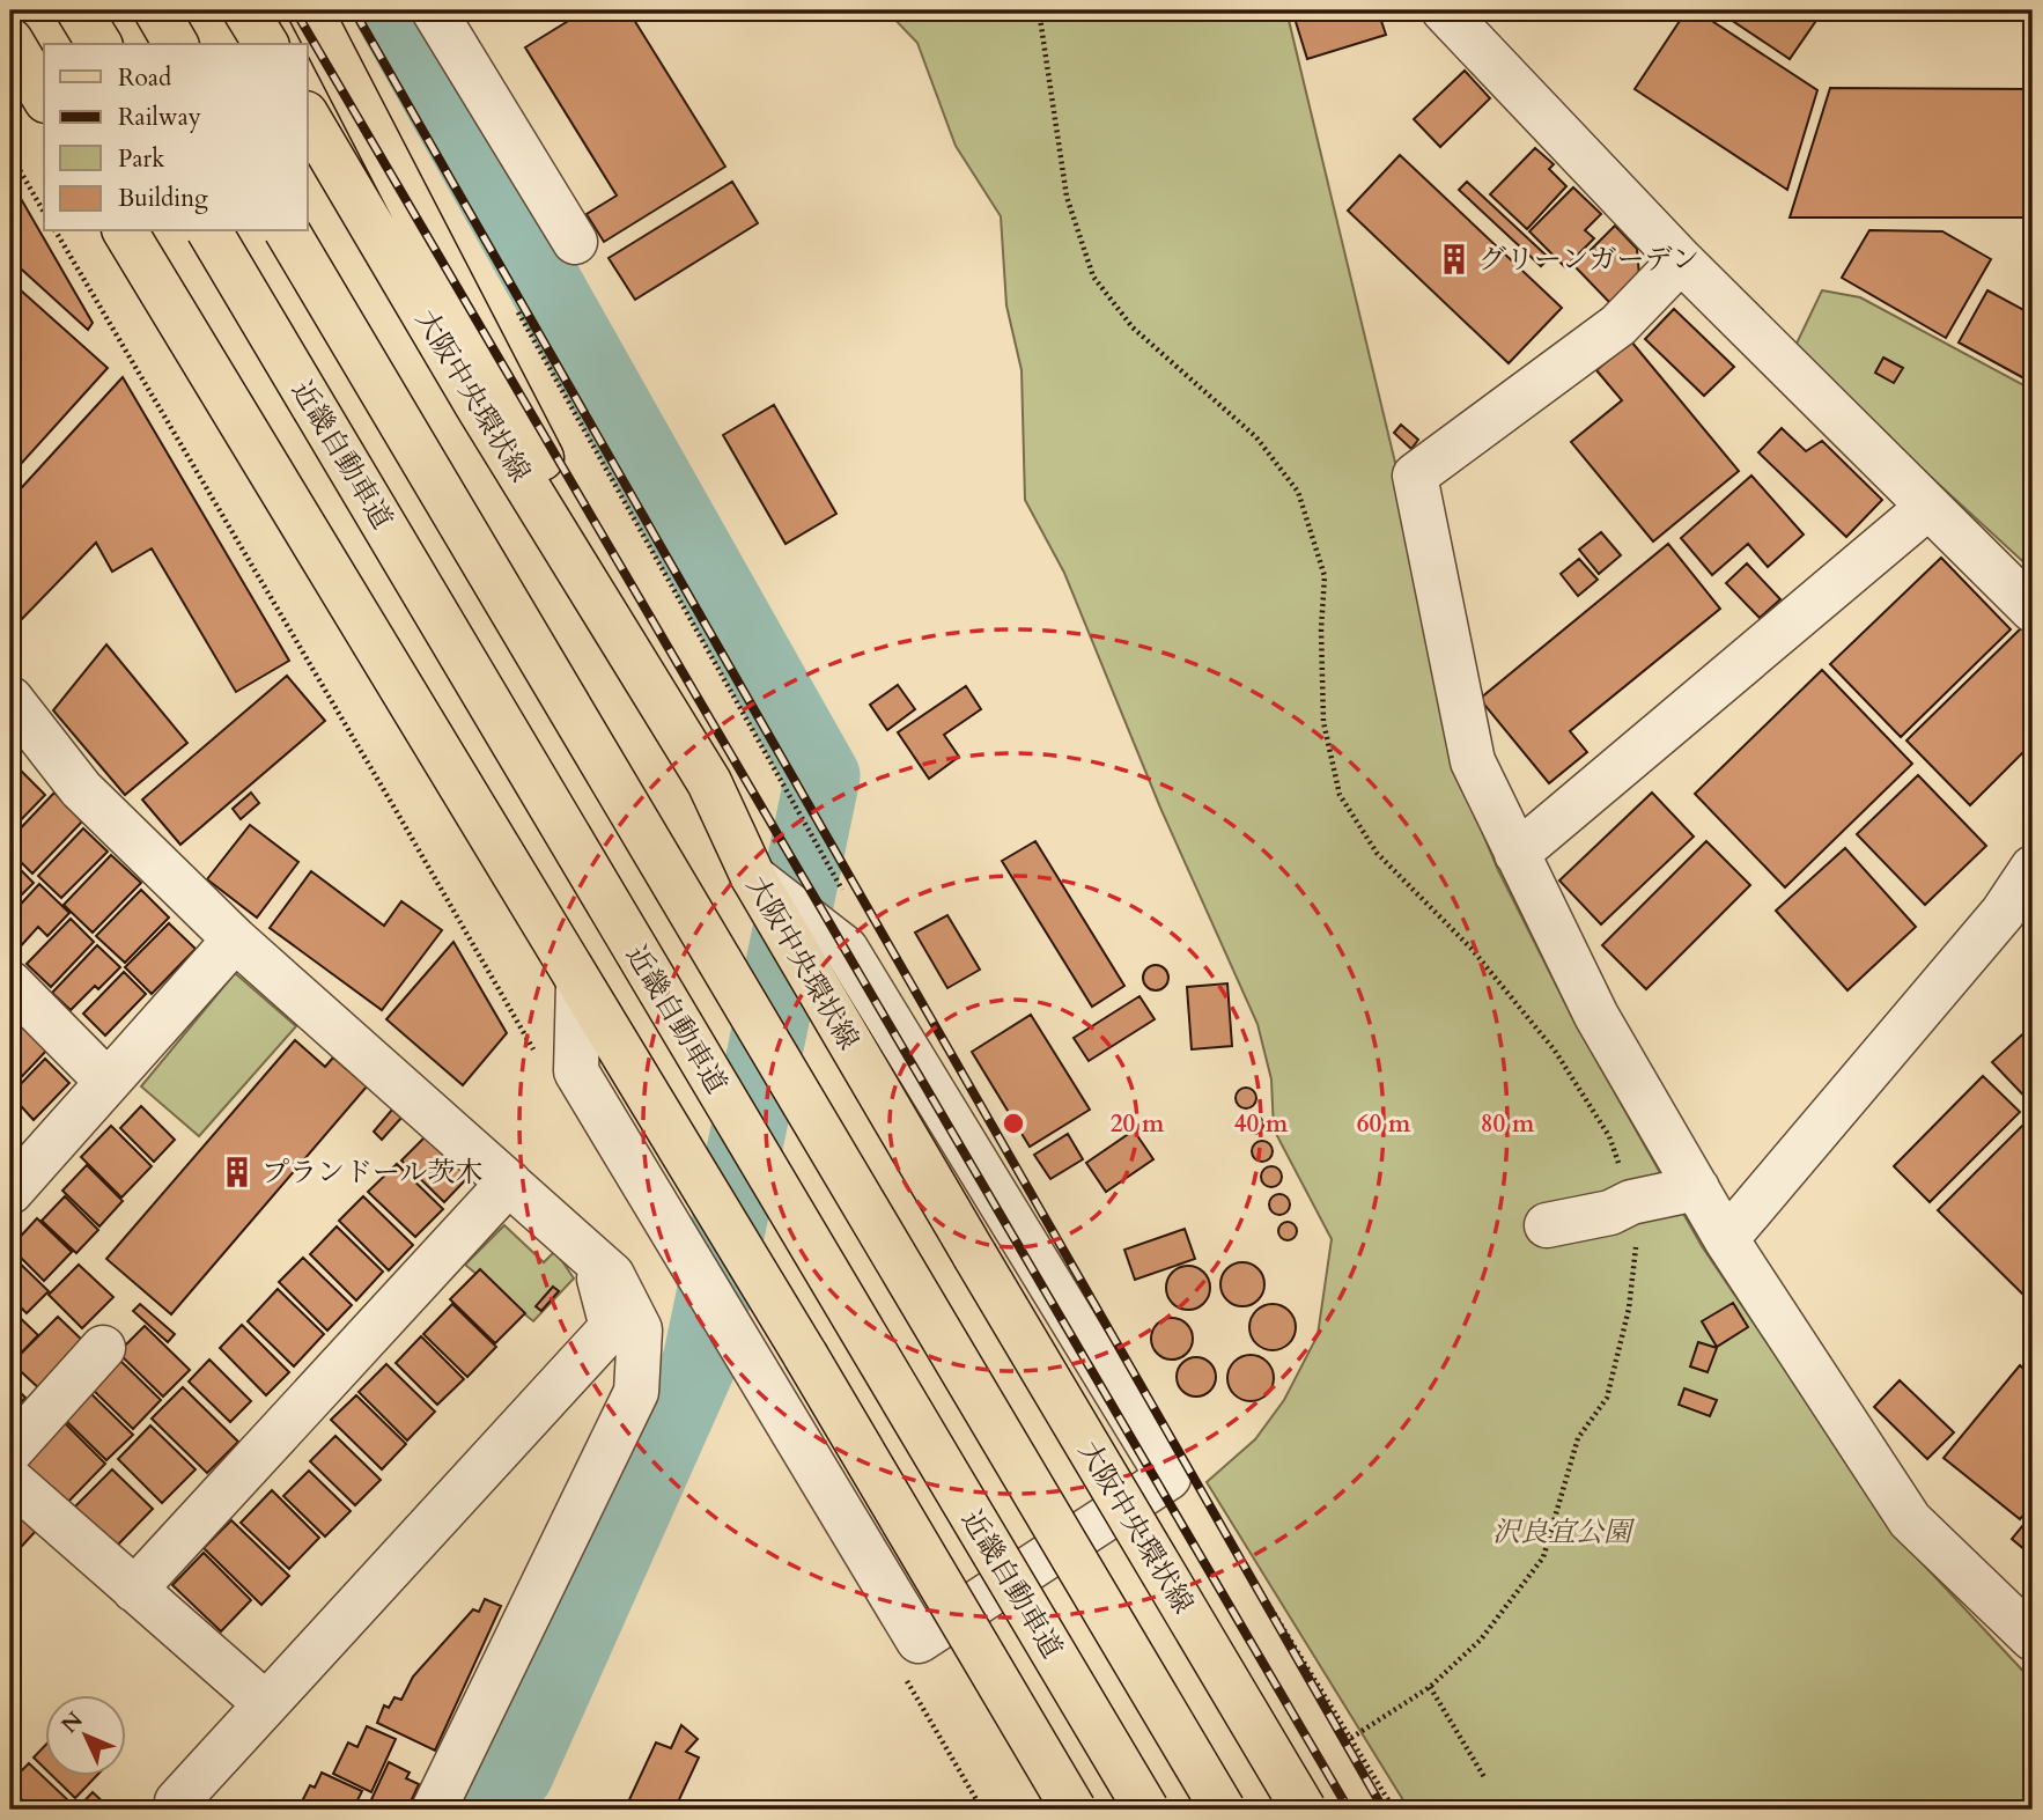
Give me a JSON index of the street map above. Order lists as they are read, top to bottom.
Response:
{
  "streets": {
    "main road": ["大阪中央環状線", "近畿自動車道"]
  },
  "parks": ["沢良宜公園"],
  "places": {
    "building": ["グリーンガーデン", "プランドール茨木"]
  },
  "legend": [
    "Road",
    "Railway",
    "Park",
    "Building"
  ],
  "north": "top left",
  "rings": [
    "20 m",
    "40 m",
    "60 m",
    "80 m"
  ]
}
